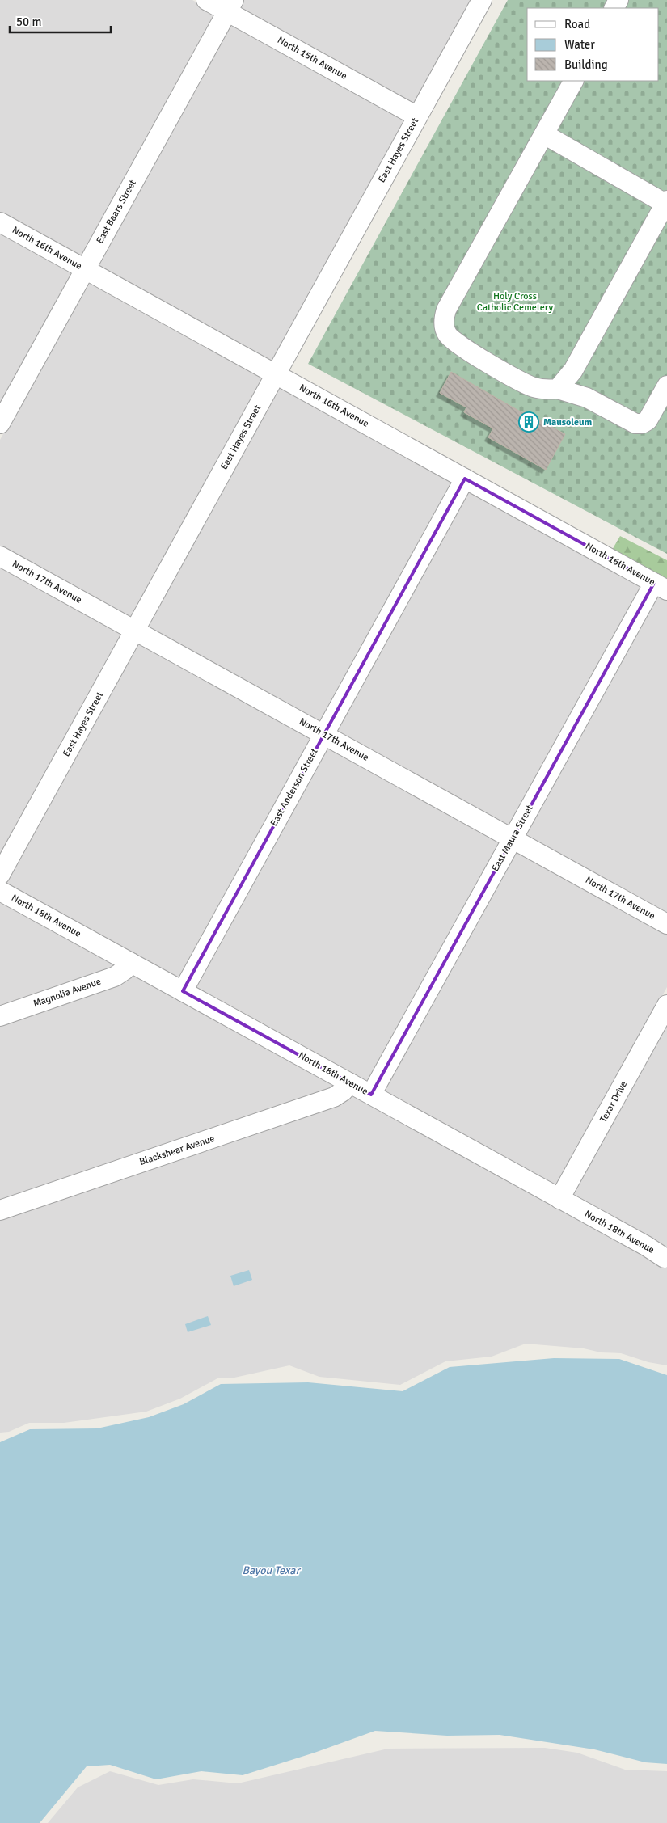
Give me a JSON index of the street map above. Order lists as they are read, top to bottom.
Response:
{
  "streets": {
    "street": [
      "North 15th Avenue",
      "East Hayes Street",
      "East Baars Street",
      "North 16th Avenue",
      "North 17th Avenue",
      "East Anderson Street",
      "East Maura Street",
      "North 18th Avenue",
      "Magnolia Avenue",
      "Texar Drive",
      "Blackshear Avenue"
    ]
  },
  "crossings": [
    ["North 15th Avenue", "East Hayes Street"],
    ["North 15th Avenue", "East Baars Street"],
    ["East Hayes Street", "North 16th Avenue"],
    ["East Hayes Street", "North 17th Avenue"],
    ["East Baars Street", "North 16th Avenue"],
    ["North 16th Avenue", "East Anderson Street"],
    ["North 16th Avenue", "East Maura Street"],
    ["North 17th Avenue", "East Anderson Street"],
    ["North 17th Avenue", "East Maura Street"],
    ["East Anderson Street", "North 18th Avenue"],
    ["East Maura Street", "North 18th Avenue"],
    ["North 18th Avenue", "Magnolia Avenue"],
    ["North 18th Avenue", "Texar Drive"],
    ["North 18th Avenue", "Blackshear Avenue"]
  ],
  "water": ["Bayou Texar"],
  "parks": ["Holy Cross Catholic Cemetery"],
  "places": {
    "building": ["Mausoleum"]
  },
  "legend": ["Road", "Water", "Building"],
  "scale_bar": "50 m"
}
